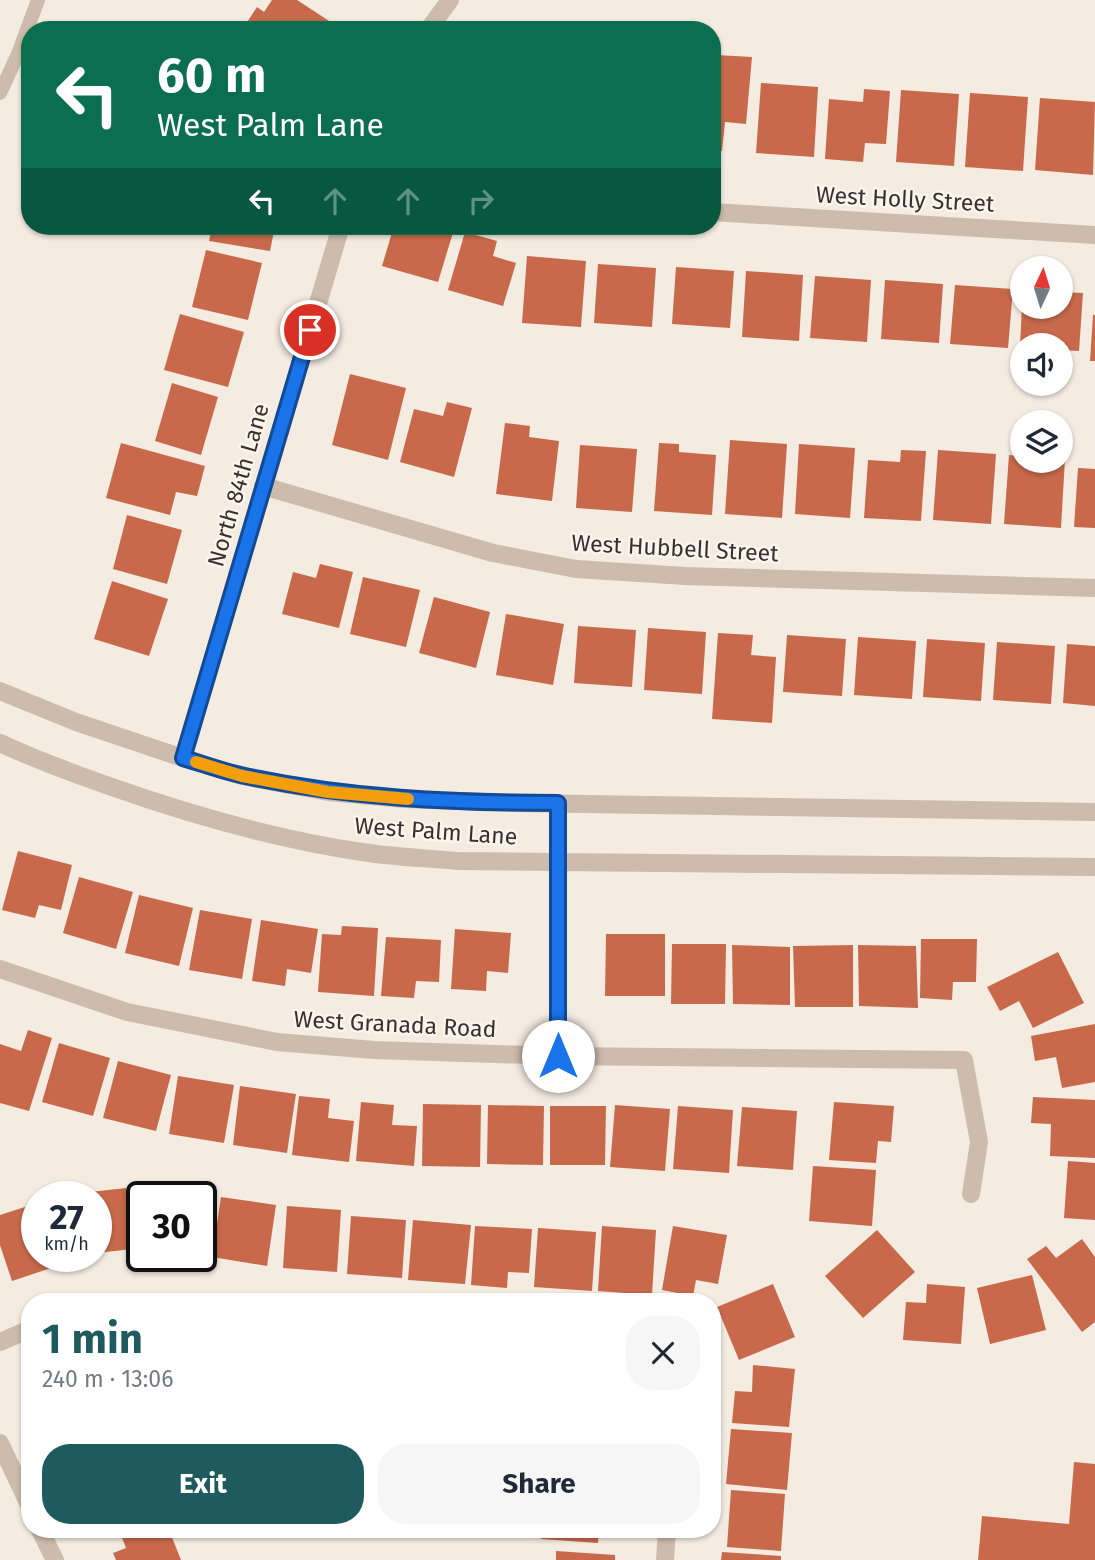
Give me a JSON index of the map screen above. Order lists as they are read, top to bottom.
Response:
{
  "streets": {
    "street": [
      "West Holly Street",
      "North 84th Lane",
      "West Hubbell Street",
      "West Palm Lane",
      "West Granada Road"
    ]
  },
  "crossings": [
    ["North 84th Lane", "West Hubbell Street"],
    ["North 84th Lane", "West Palm Lane"]
  ],
  "north": "top",
  "page": {
    "turn": ["60 m", "West Palm Lane"],
    "speed": "27 km/h",
    "limit": "30",
    "heading": ["1 min", "240 m · 13:06"],
    "buttons": ["Exit", "Share"]
  }
}
